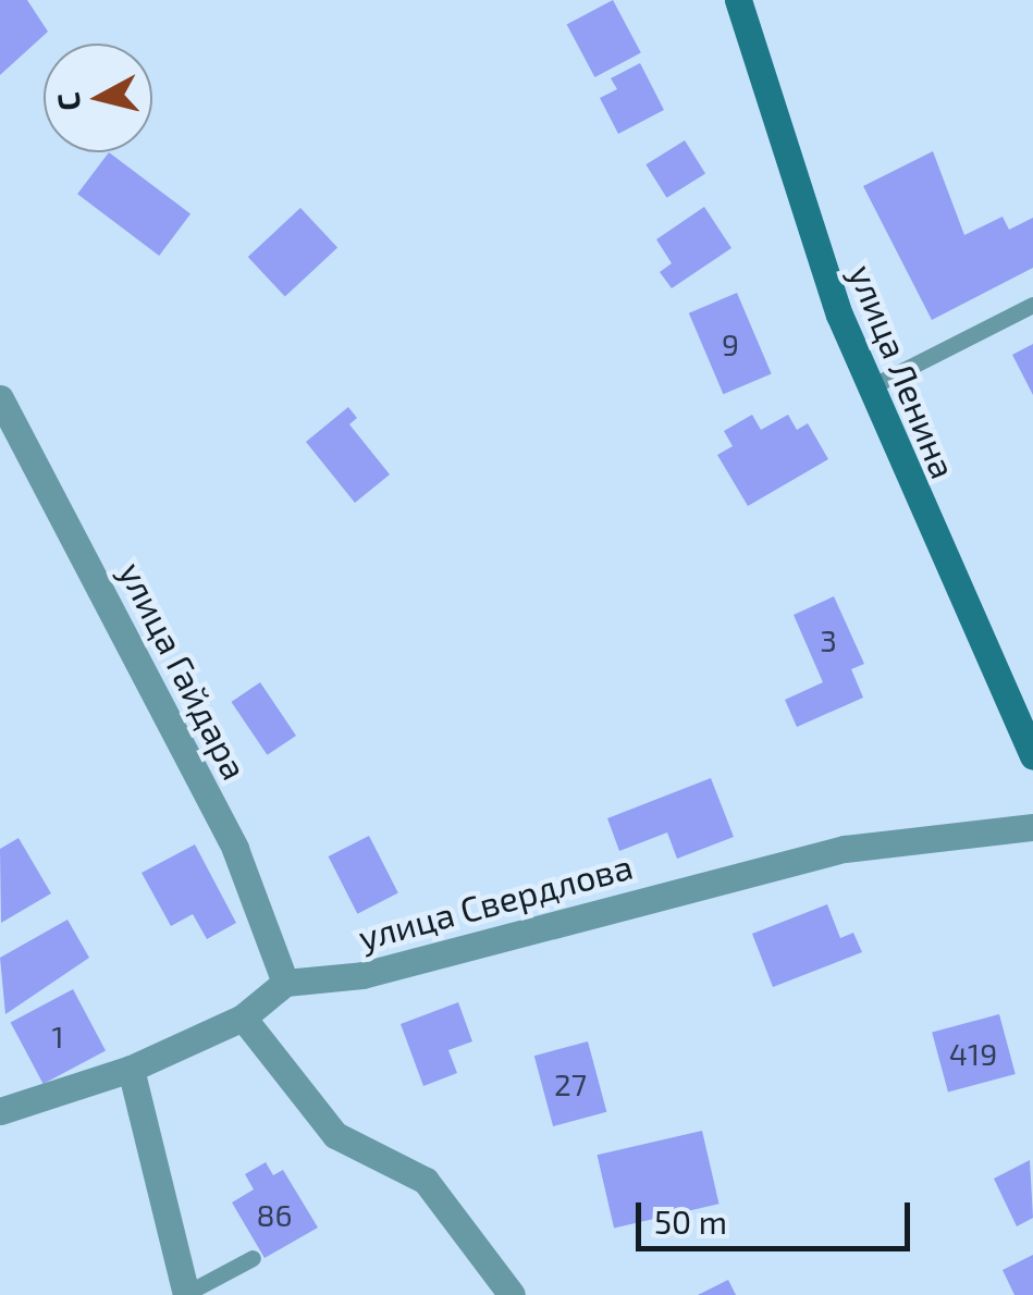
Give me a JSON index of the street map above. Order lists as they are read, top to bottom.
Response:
{
  "streets": {
    "main road": ["улица Ленина"],
    "street": ["улица Гайдара", "улица Свердлова"]
  },
  "crossings": [
    ["улица Гайдара", "улица Свердлова"]
  ],
  "house_numbers": [
    "9",
    "3",
    "1",
    "419",
    "27",
    "86"
  ],
  "scale_bar": "50 m",
  "north": "left"
}
